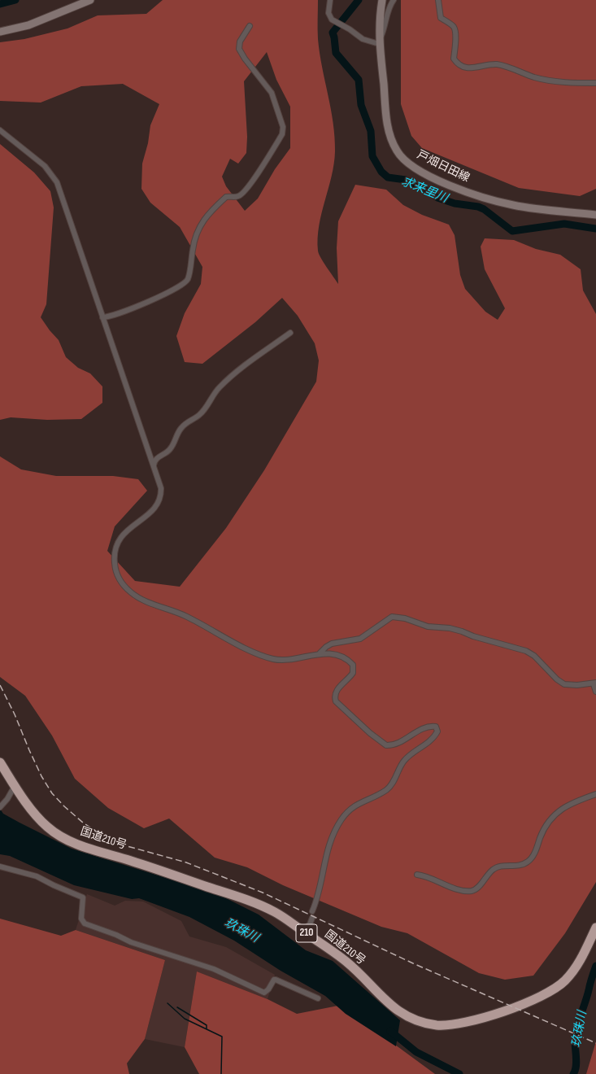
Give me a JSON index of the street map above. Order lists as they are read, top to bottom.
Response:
{
  "streets": {
    "highway": ["国道210号", "210"],
    "main road": ["戸畑日田線"]
  },
  "water": ["求来里川", "玖珠川"]
}
